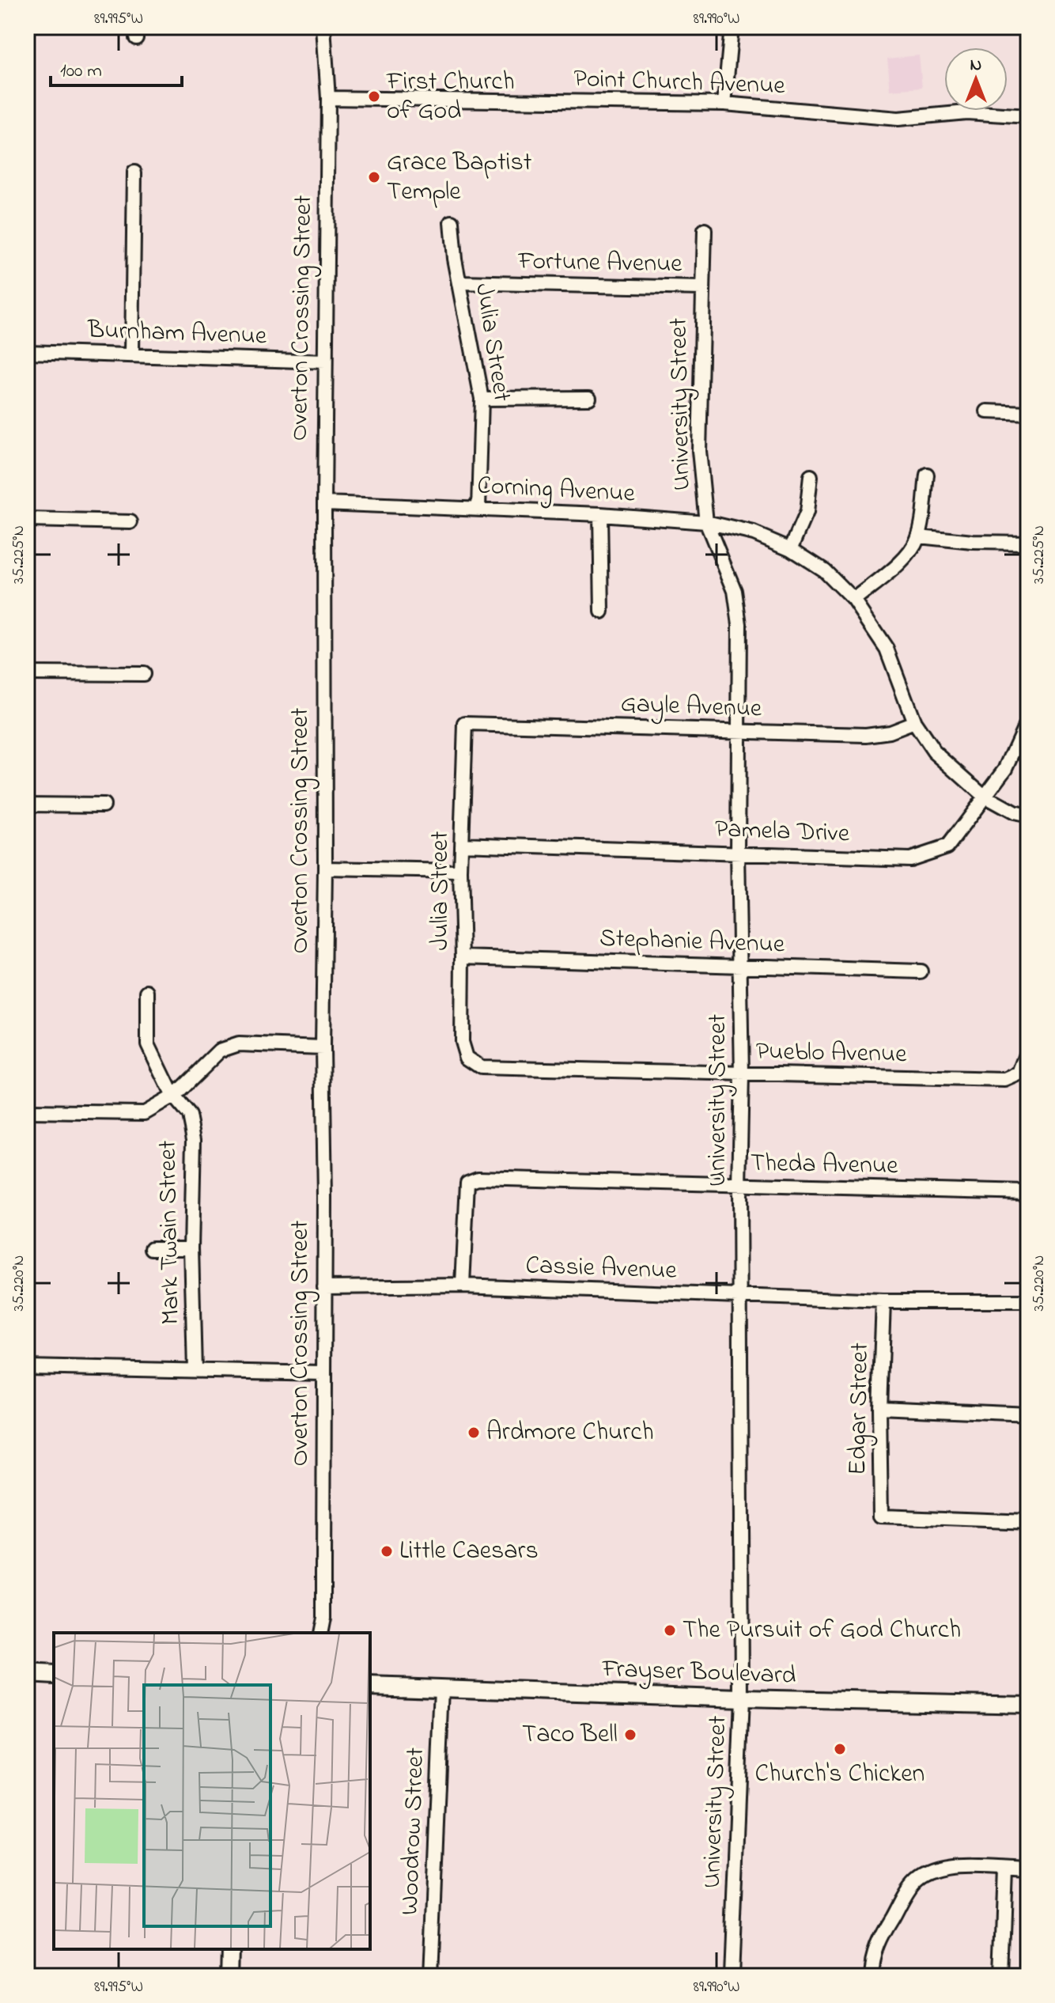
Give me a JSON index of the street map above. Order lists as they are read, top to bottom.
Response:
{
  "streets": {
    "main road": ["Frayser Boulevard"],
    "street": [
      "Point Church Avenue",
      "Fortune Avenue",
      "Overton Crossing Street",
      "Burnham Avenue",
      "Julia Street",
      "University Street",
      "Corning Avenue",
      "Gayle Avenue",
      "Pamela Drive",
      "Stephanie Avenue",
      "Pueblo Avenue",
      "Theda Avenue",
      "Mark Twain Street",
      "Cassie Avenue",
      "Edgar Street",
      "Woodrow Street"
    ]
  },
  "crossings": [
    ["Point Church Avenue", "Overton Crossing Street"],
    ["Fortune Avenue", "Julia Street"],
    ["Fortune Avenue", "University Street"],
    ["Overton Crossing Street", "Burnham Avenue"],
    ["Overton Crossing Street", "Corning Avenue"],
    ["Overton Crossing Street", "Cassie Avenue"],
    ["Julia Street", "Corning Avenue"],
    ["Julia Street", "Gayle Avenue"],
    ["Julia Street", "Pamela Drive"],
    ["Julia Street", "Stephanie Avenue"],
    ["Julia Street", "Pueblo Avenue"],
    ["University Street", "Corning Avenue"],
    ["University Street", "Gayle Avenue"],
    ["University Street", "Pamela Drive"],
    ["University Street", "Stephanie Avenue"],
    ["University Street", "Pueblo Avenue"],
    ["University Street", "Theda Avenue"],
    ["University Street", "Cassie Avenue"],
    ["University Street", "Frayser Boulevard"],
    ["Corning Avenue", "Gayle Avenue"],
    ["Corning Avenue", "Pamela Drive"],
    ["Theda Avenue", "Cassie Avenue"],
    ["Cassie Avenue", "Edgar Street"],
    ["Frayser Boulevard", "Woodrow Street"]
  ],
  "places": [
    "First Church of God",
    "Grace Baptist Temple",
    "Ardmore Church",
    "Little Caesars",
    "The Pursuit of God Church",
    "Taco Bell",
    "Church's Chicken"
  ],
  "scale_bar": "100 m",
  "north": "top",
  "coordinates": [
    "89.995°W",
    "89.990°W",
    "35.225°N",
    "35.220°N"
  ]
}
